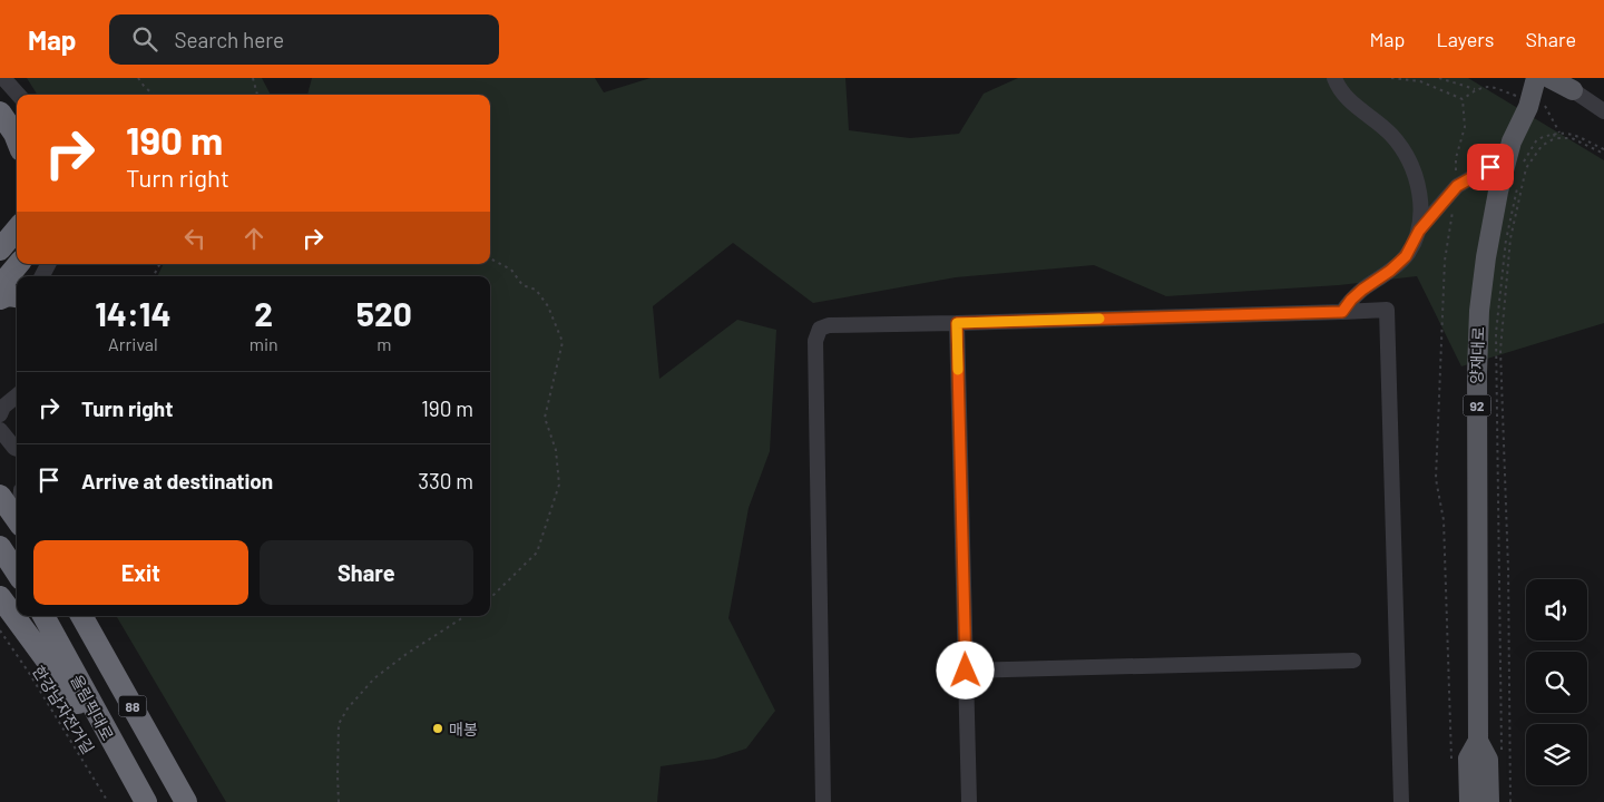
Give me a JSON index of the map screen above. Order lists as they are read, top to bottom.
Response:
{
  "streets": {
    "highway": ["88", "올림픽대로"],
    "main road": ["양재대로", "92"],
    "path": ["한강남자전거길"]
  },
  "places": ["매봉"],
  "page": {
    "header": "Map",
    "search": "Search here",
    "nav": ["Map", "Layers", "Share"],
    "turn": ["190 m", "Turn right"],
    "eta": [
      "14:14",
      "Arrival",
      "2",
      "min",
      "520",
      "m"
    ],
    "list": [
      {
        "name": "Turn right",
        "value": "190 m"
      },
      {
        "name": "Arrive at destination",
        "value": "330 m"
      }
    ],
    "buttons": ["Exit", "Share"]
  }
}
